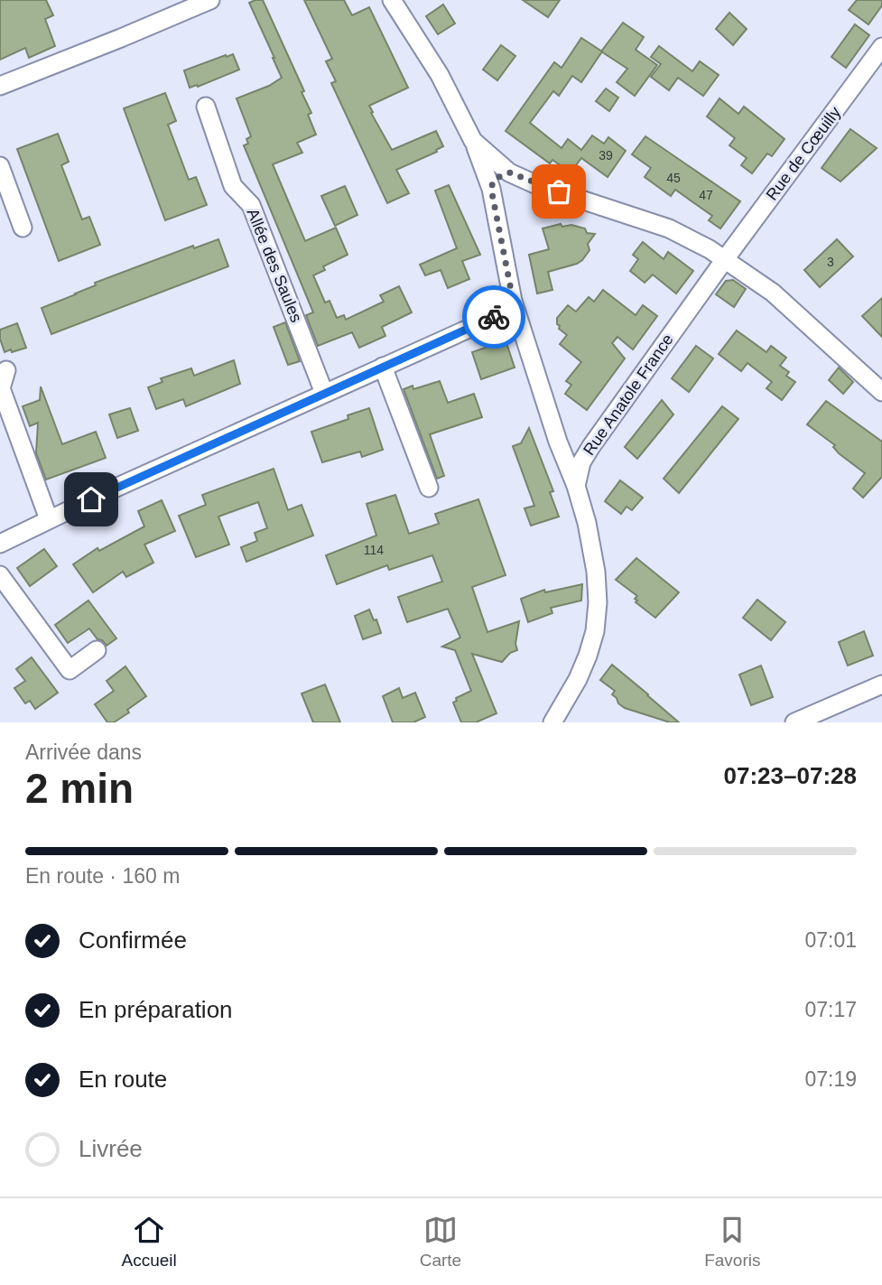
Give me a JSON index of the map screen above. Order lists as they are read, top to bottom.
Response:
{
  "streets": {
    "street": ["Rue de Cœuilly", "Allée des Saules", "Rue Anatole France"]
  },
  "crossings": [
    ["Rue de Cœuilly", "Rue Anatole France"]
  ],
  "house_numbers": [
    "39",
    "45",
    "47",
    "3",
    "114"
  ],
  "page": {
    "heading": ["2 min", "Arrivée dans", "07:23–07:28"],
    "bar": "En route · 160 m",
    "list": [
      ["Confirmée", "07:01"],
      ["En préparation", "07:17"],
      ["En route", "07:19"],
      "Livrée"
    ],
    "tabs": ["Accueil", "Carte", "Favoris"]
  }
}
